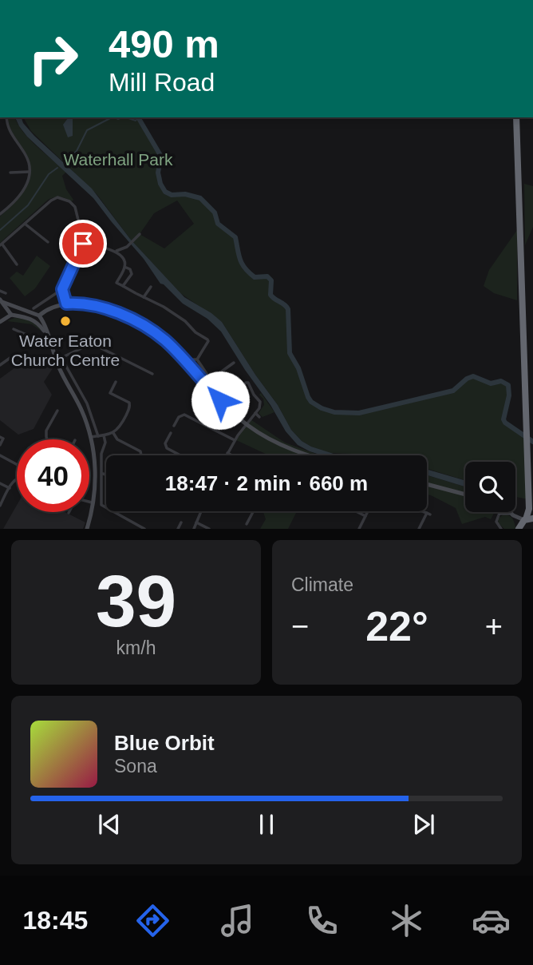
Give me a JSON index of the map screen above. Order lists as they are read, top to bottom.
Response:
{
  "parks": ["Waterhall Park"],
  "places": ["Water Eaton Church Centre"],
  "page": {
    "turn": ["490 m", "Mill Road"],
    "limit": "40",
    "trip": "18:47 · 2 min · 660 m",
    "tile": [
      ["39", "km/h"],
      "Climate"
    ],
    "heat": ["−", "22°", "+"],
    "song": ["Blue Orbit", "Sona"],
    "tabs": "18:45"
  }
}
